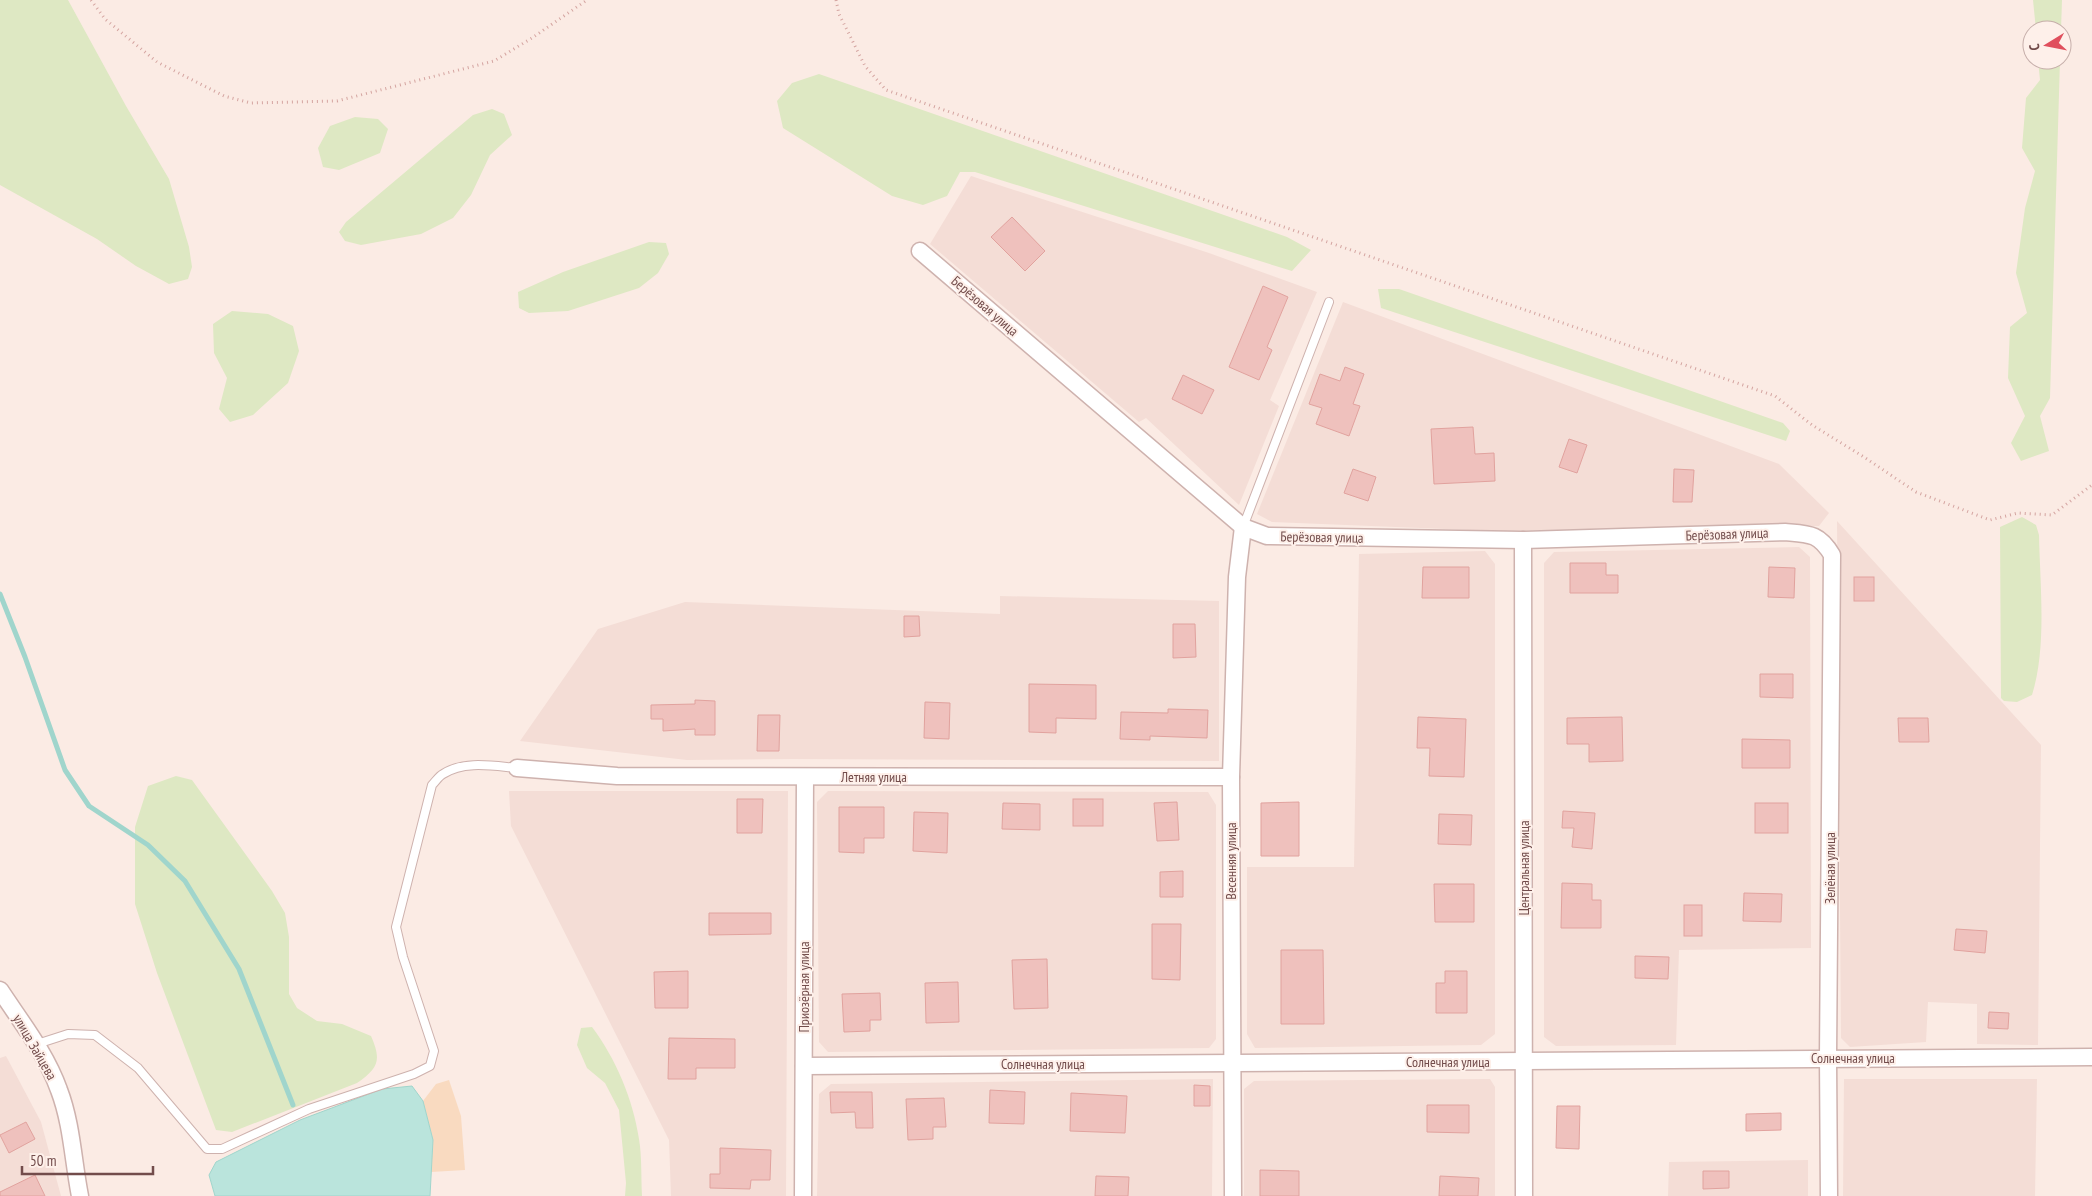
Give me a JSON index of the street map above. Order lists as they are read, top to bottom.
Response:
{
  "streets": {
    "street": [
      "Берёзовая улица",
      "Летняя улица",
      "Весенняя улица",
      "Центральная улица",
      "Зелёная улица",
      "Приозёрная улица",
      "улица Зайцева",
      "Солнечная улица"
    ]
  },
  "crossings": [
    ["Берёзовая улица", "Весенняя улица"],
    ["Берёзовая улица", "Центральная улица"],
    ["Берёзовая улица", "Зелёная улица"],
    ["Летняя улица", "Весенняя улица"],
    ["Летняя улица", "Приозёрная улица"],
    ["Весенняя улица", "Солнечная улица"],
    ["Центральная улица", "Солнечная улица"],
    ["Зелёная улица", "Солнечная улица"],
    ["Приозёрная улица", "Солнечная улица"]
  ],
  "scale_bar": "50 m",
  "north": "left"
}
